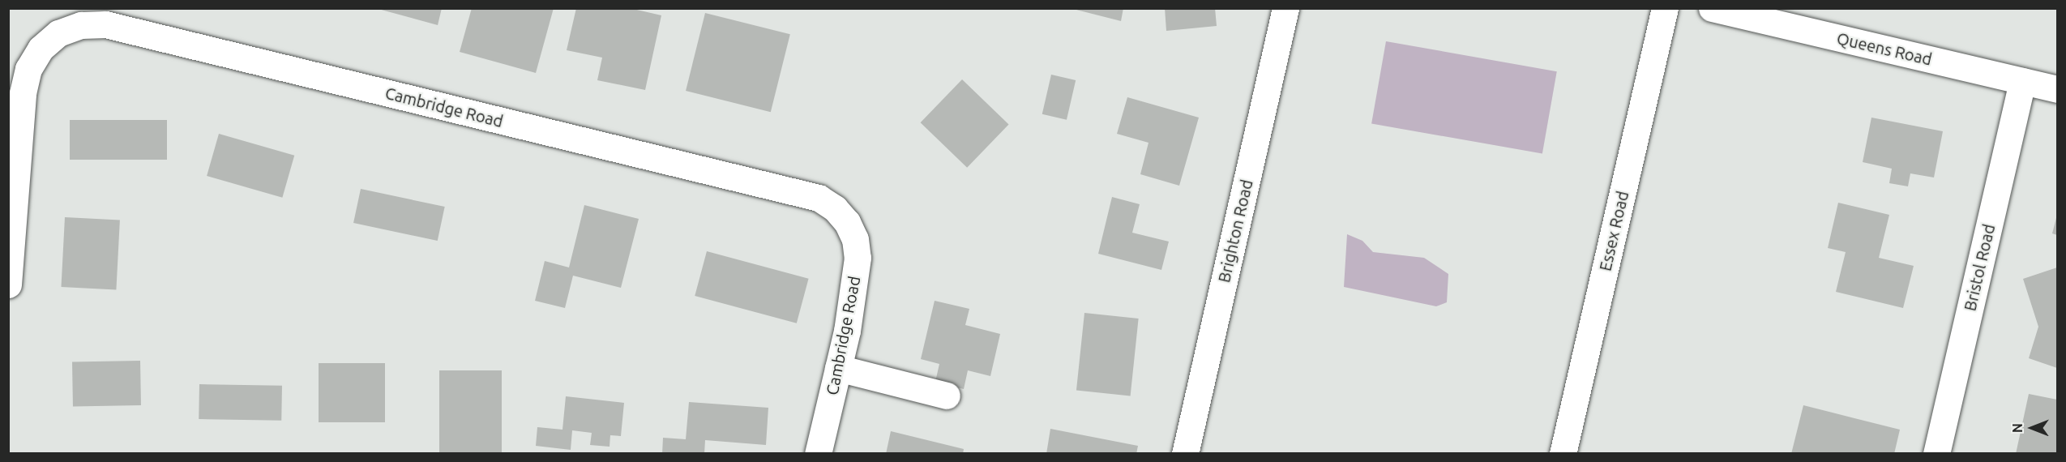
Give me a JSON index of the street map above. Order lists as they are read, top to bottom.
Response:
{
  "streets": {
    "street": [
      "Queens Road",
      "Cambridge Road",
      "Brighton Road",
      "Essex Road",
      "Bristol Road"
    ]
  },
  "crossings": [
    ["Queens Road", "Bristol Road"]
  ],
  "north": "left"
}
